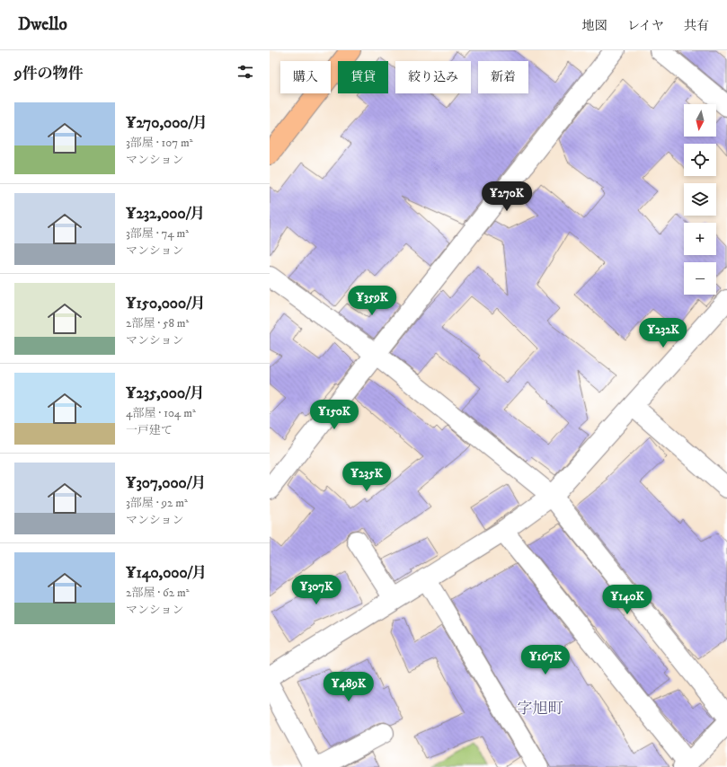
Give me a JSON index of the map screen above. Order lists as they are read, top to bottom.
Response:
{
  "districts": ["字旭町"],
  "north": "bottom",
  "page": {
    "header": "Dwello",
    "nav": ["地図", "レイヤ", "共有"],
    "heading": "9件の物件",
    "chip": [
      "購入",
      "賃貸",
      "絞り込み",
      "新着"
    ],
    "list": [
      {
        "name": "¥270,000/月",
        "note": "3部屋 · 107 m² · マンション"
      },
      {
        "name": "¥232,000/月",
        "note": "3部屋 · 74 m² · マンション"
      },
      {
        "name": "¥150,000/月",
        "note": "2部屋 · 58 m² · マンション"
      },
      {
        "name": "¥235,000/月",
        "note": "4部屋 · 104 m² · 一戸建て"
      },
      {
        "name": "¥307,000/月",
        "note": "3部屋 · 92 m² · マンション"
      },
      {
        "name": "¥140,000/月",
        "note": "2部屋 · 62 m² · マンション"
      }
    ],
    "map_buttons": ["+", "−"],
    "price": [
      "¥270K",
      "¥359K",
      "¥232K",
      "¥150K",
      "¥235K",
      "¥307K",
      "¥140K",
      "¥167K",
      "¥489K"
    ]
  }
}
